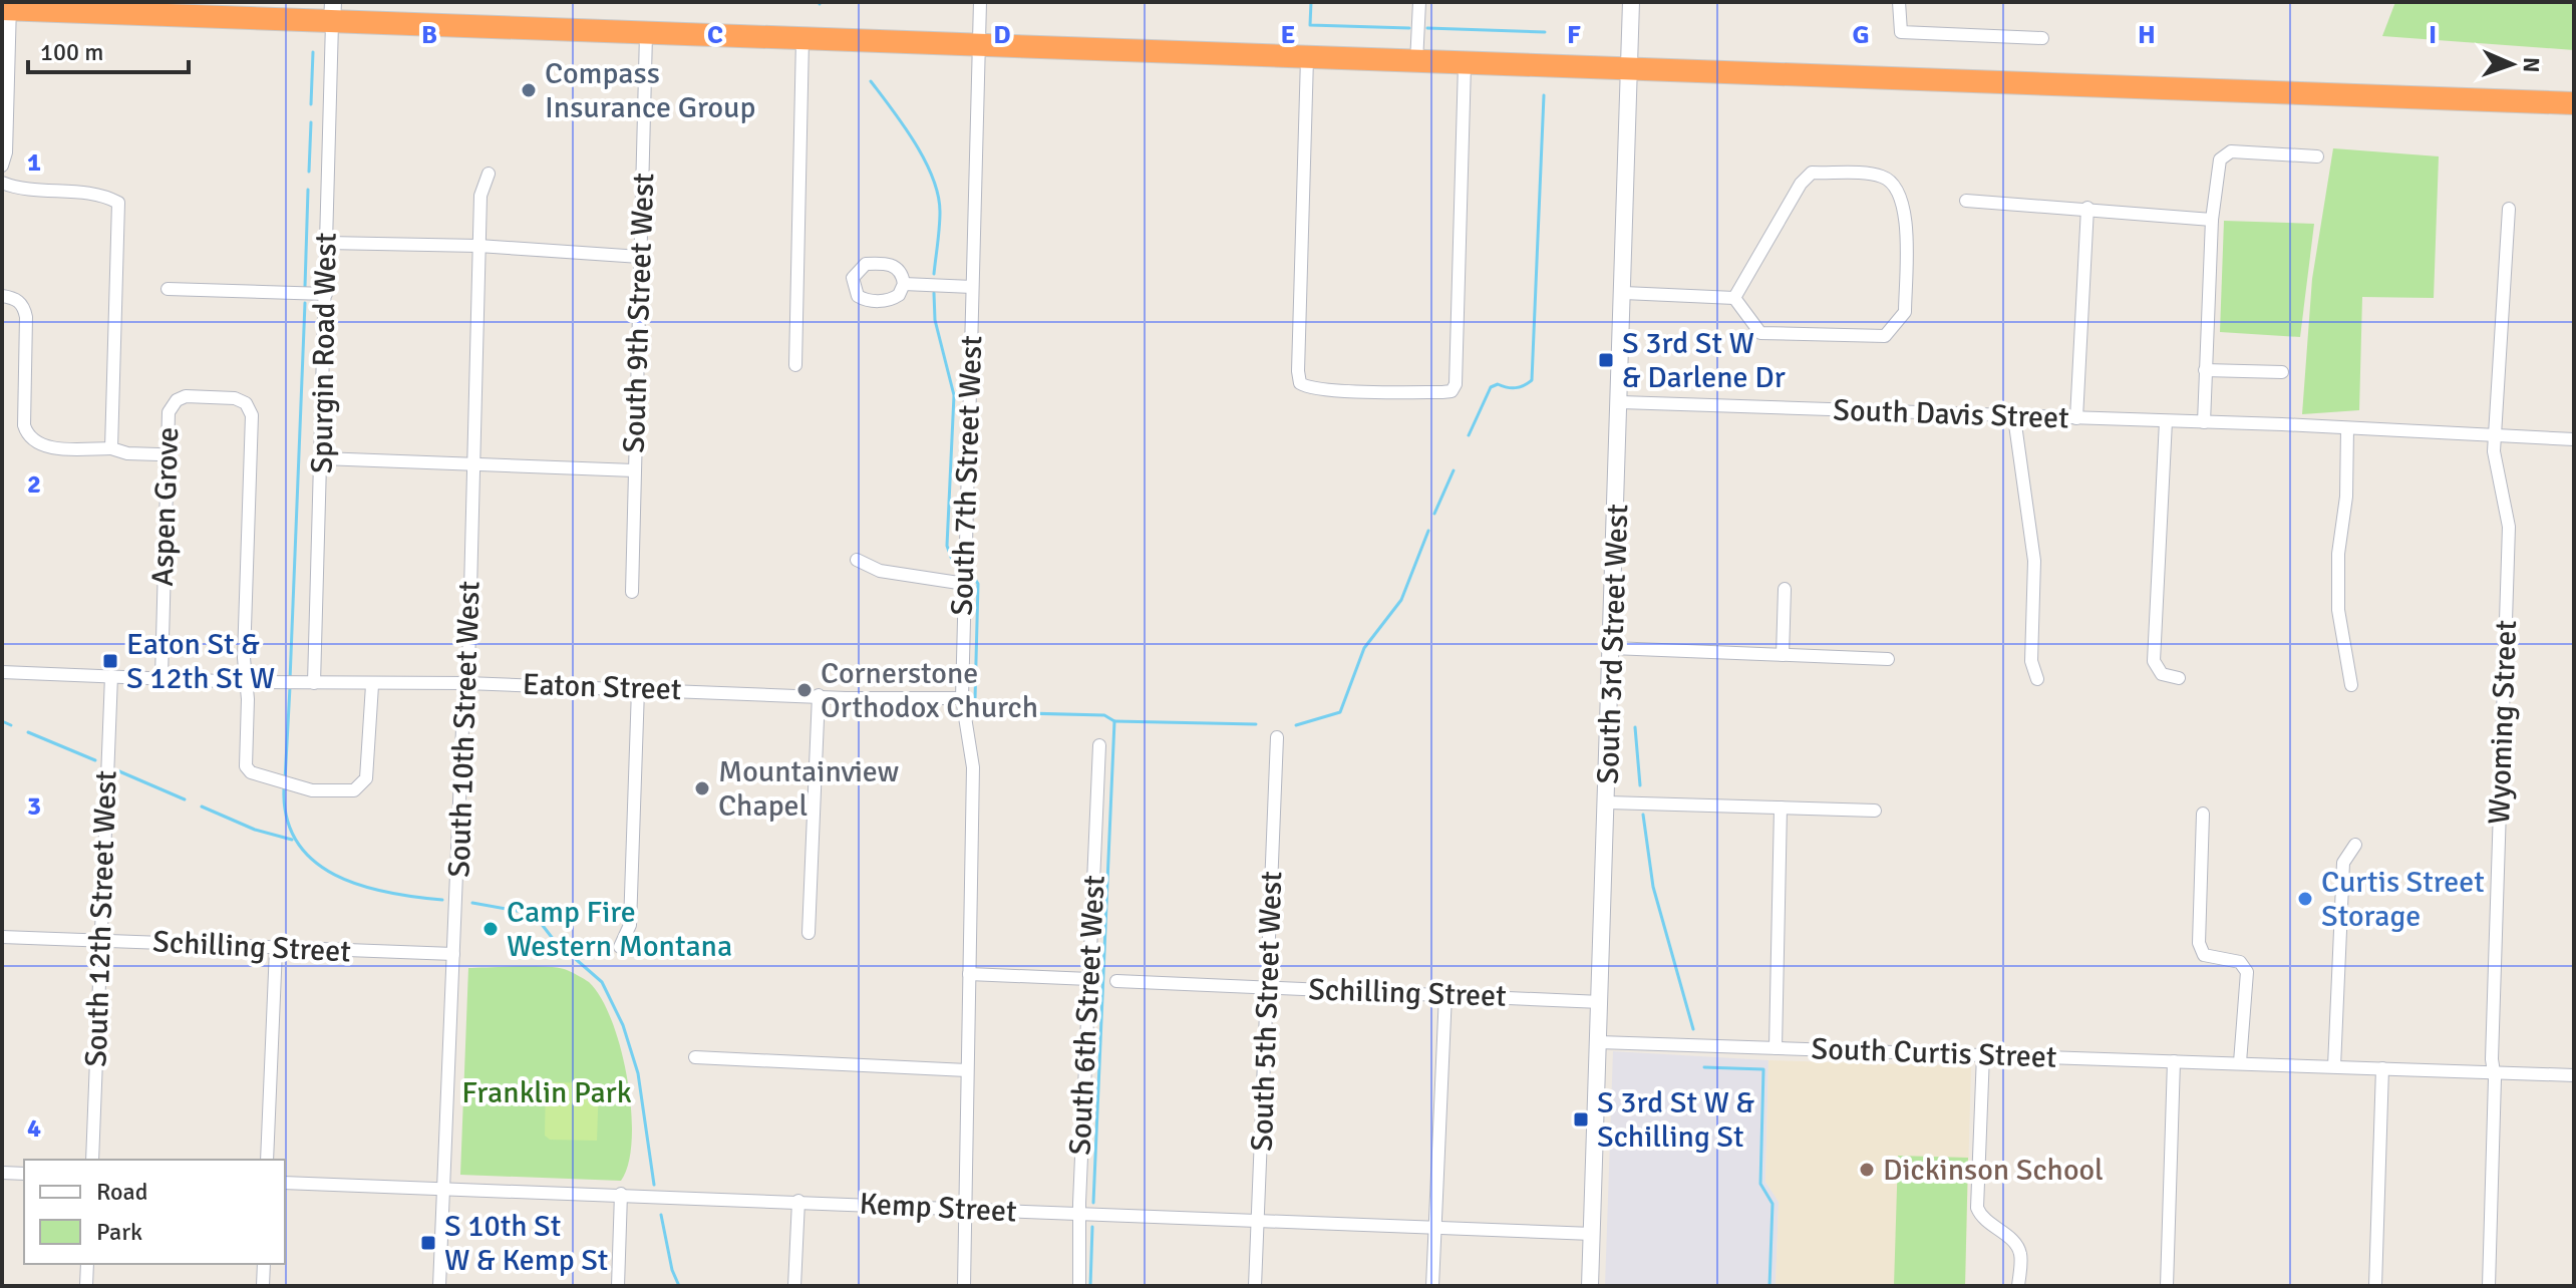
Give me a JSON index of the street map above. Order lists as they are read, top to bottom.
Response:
{
  "streets": {
    "main road": ["South 3rd Street West"],
    "street": [
      "South 9th Street West",
      "Spurgin Road West",
      "South Davis Street",
      "South 7th Street West",
      "Aspen Grove",
      "Eaton Street",
      "Wyoming Street",
      "South 10th Street West",
      "South 12th Street West",
      "Schilling Street",
      "South 5th Street West",
      "South 6th Street West",
      "South Curtis Street",
      "Kemp Street"
    ]
  },
  "crossings": [
    ["Spurgin Road West", "Eaton Street"],
    ["South Davis Street", "South 3rd Street West"],
    ["South Davis Street", "Wyoming Street"],
    ["South 7th Street West", "Eaton Street"],
    ["South 7th Street West", "Kemp Street"],
    ["Aspen Grove", "Eaton Street"],
    ["South 3rd Street West", "Schilling Street"],
    ["South 3rd Street West", "South Curtis Street"],
    ["South 3rd Street West", "Kemp Street"],
    ["Eaton Street", "South 10th Street West"],
    ["Eaton Street", "South 12th Street West"],
    ["Wyoming Street", "South Curtis Street"],
    ["South 10th Street West", "Schilling Street"],
    ["South 10th Street West", "Kemp Street"],
    ["South 12th Street West", "Schilling Street"],
    ["Schilling Street", "South 5th Street West"],
    ["South 5th Street West", "Kemp Street"],
    ["South 6th Street West", "Kemp Street"]
  ],
  "parks": ["Franklin Park"],
  "places": {
    "other": [
      "Compass Insurance Group",
      "Cornerstone Orthodox Church",
      "Mountainview Chapel",
      "Curtis Street Storage",
      "Camp Fire Western Montana",
      "Dickinson School"
    ],
    "transit": [
      "S 3rd St W & Darlene Dr",
      "Eaton St & S 12th St W",
      "S 3rd St W & Schilling St",
      "S 10th St W & Kemp St"
    ]
  },
  "legend": ["Road", "Park"],
  "scale_bar": "100 m",
  "north": "right",
  "grid": {
    "columns": [
      "B",
      "C",
      "D",
      "E",
      "F",
      "G",
      "H",
      "I"
    ],
    "rows": [
      "1",
      "2",
      "3",
      "4"
    ]
  }
}
